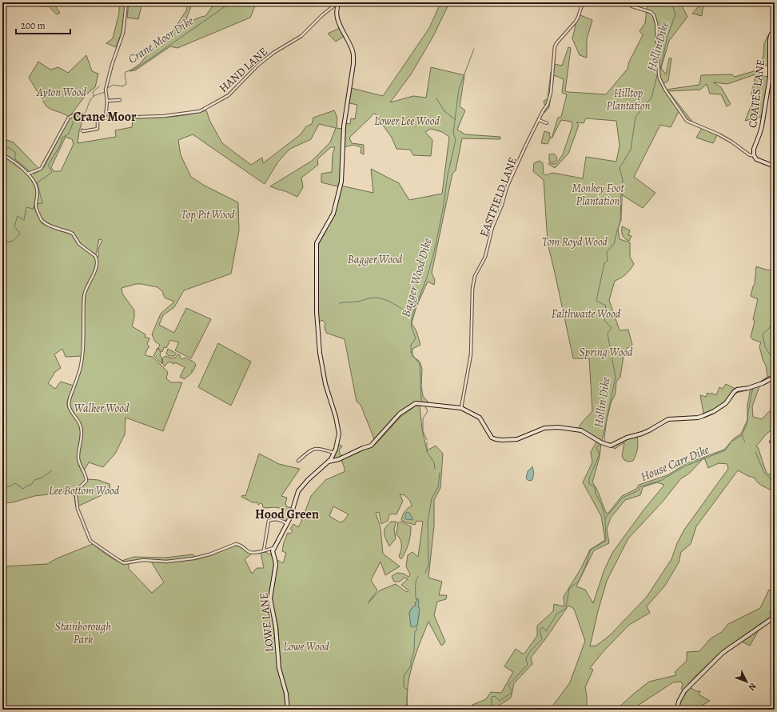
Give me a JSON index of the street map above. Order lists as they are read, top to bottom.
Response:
{
  "streets": {
    "street": [
      "HAND LANE",
      "COATES LANE",
      "EASTFIELD LANE",
      "LOWE LANE"
    ]
  },
  "districts": ["Crane Moor", "Hood Green"],
  "water": [
    "Crane Moor Dike",
    "Hollin Dike",
    "Bagger Wood Dike",
    "House Carr Dike"
  ],
  "parks": [
    "Ayton Wood",
    "Hilltop Plantation",
    "Lower Lee Wood",
    "Monkey Foot Plantation",
    "Top Pit Wood",
    "Tom Royd Wood",
    "Bagger Wood",
    "Falthwaite Wood",
    "Spring Wood",
    "Walker Wood",
    "Lee Bottom Wood",
    "Stainborough Park",
    "Lowe Wood"
  ],
  "scale_bar": "200 m",
  "north": "bottom right"
}
